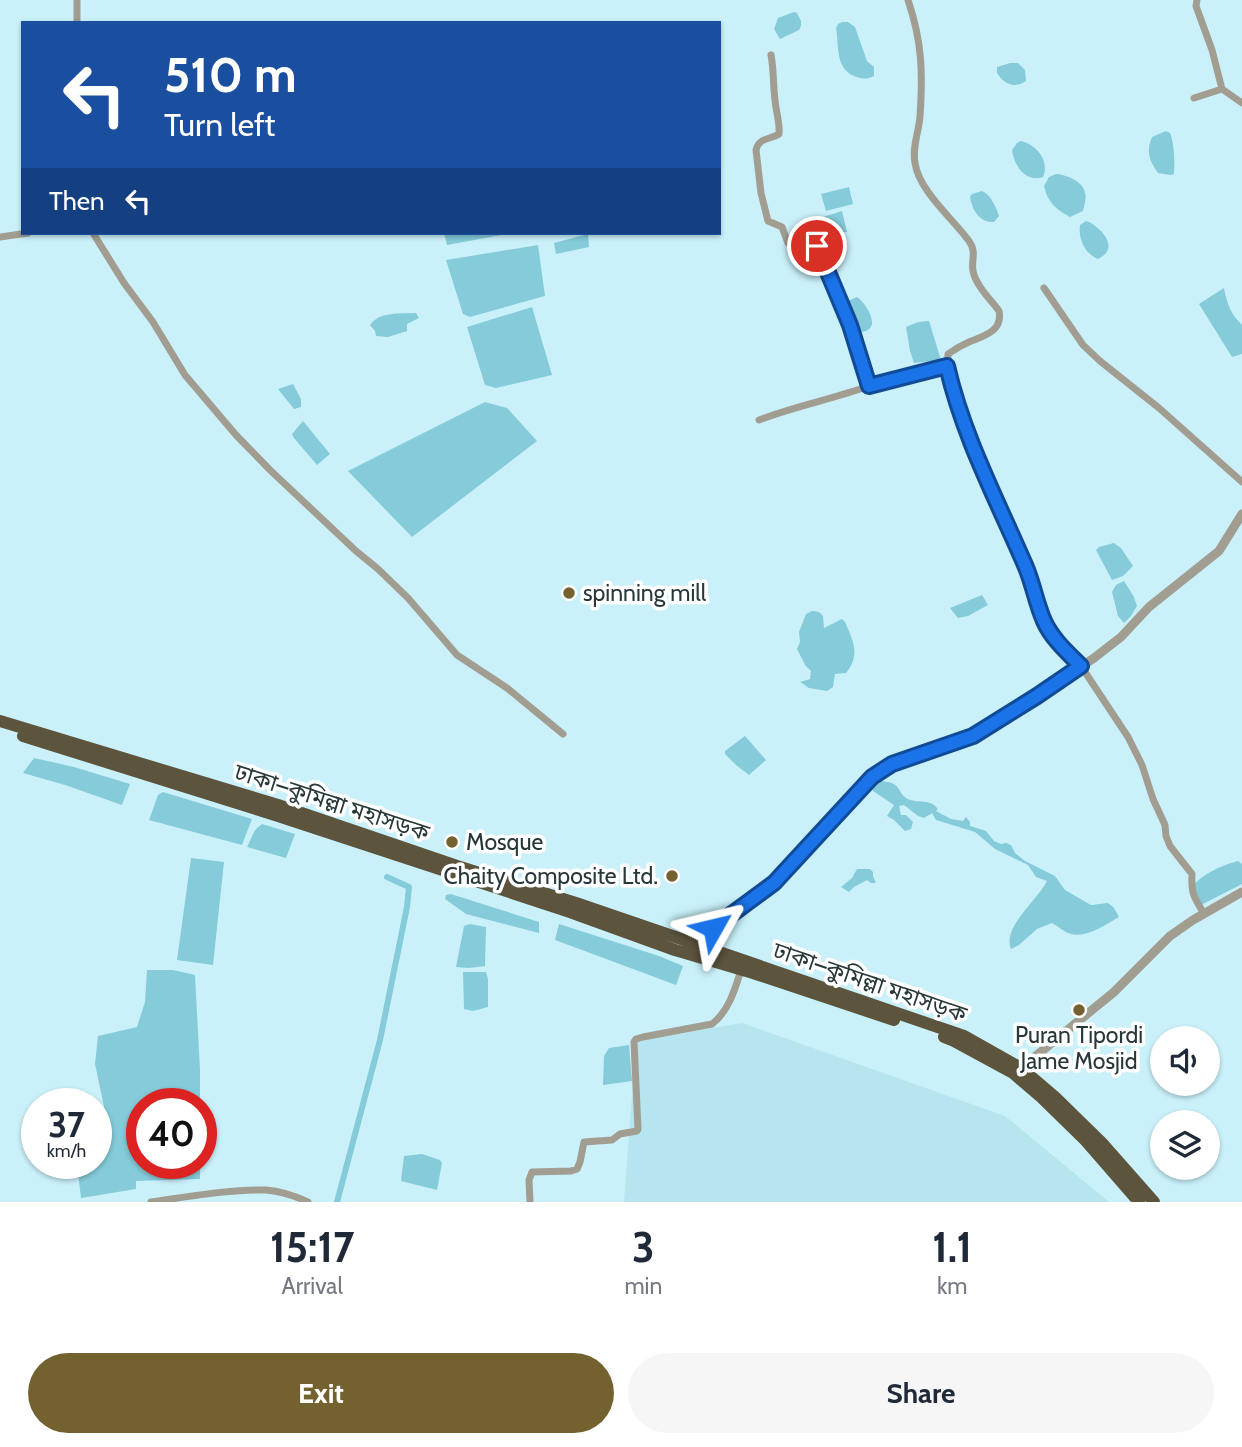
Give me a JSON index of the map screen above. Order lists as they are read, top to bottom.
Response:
{
  "streets": {
    "highway": ["ঢাকা–কুমিল্লা মহাসড়ক"]
  },
  "places": [
    "spinning mill",
    "Mosque",
    "Chaity Composite Ltd.",
    "Puran Tipordi Jame Mosjid"
  ],
  "page": {
    "turn": ["510 m", "Turn left"],
    "then": "Then",
    "speed": "37 km/h",
    "limit": "40",
    "eta": [
      "15:17",
      "Arrival",
      "3",
      "min",
      "1.1",
      "km"
    ],
    "buttons": ["Exit", "Share"]
  }
}
